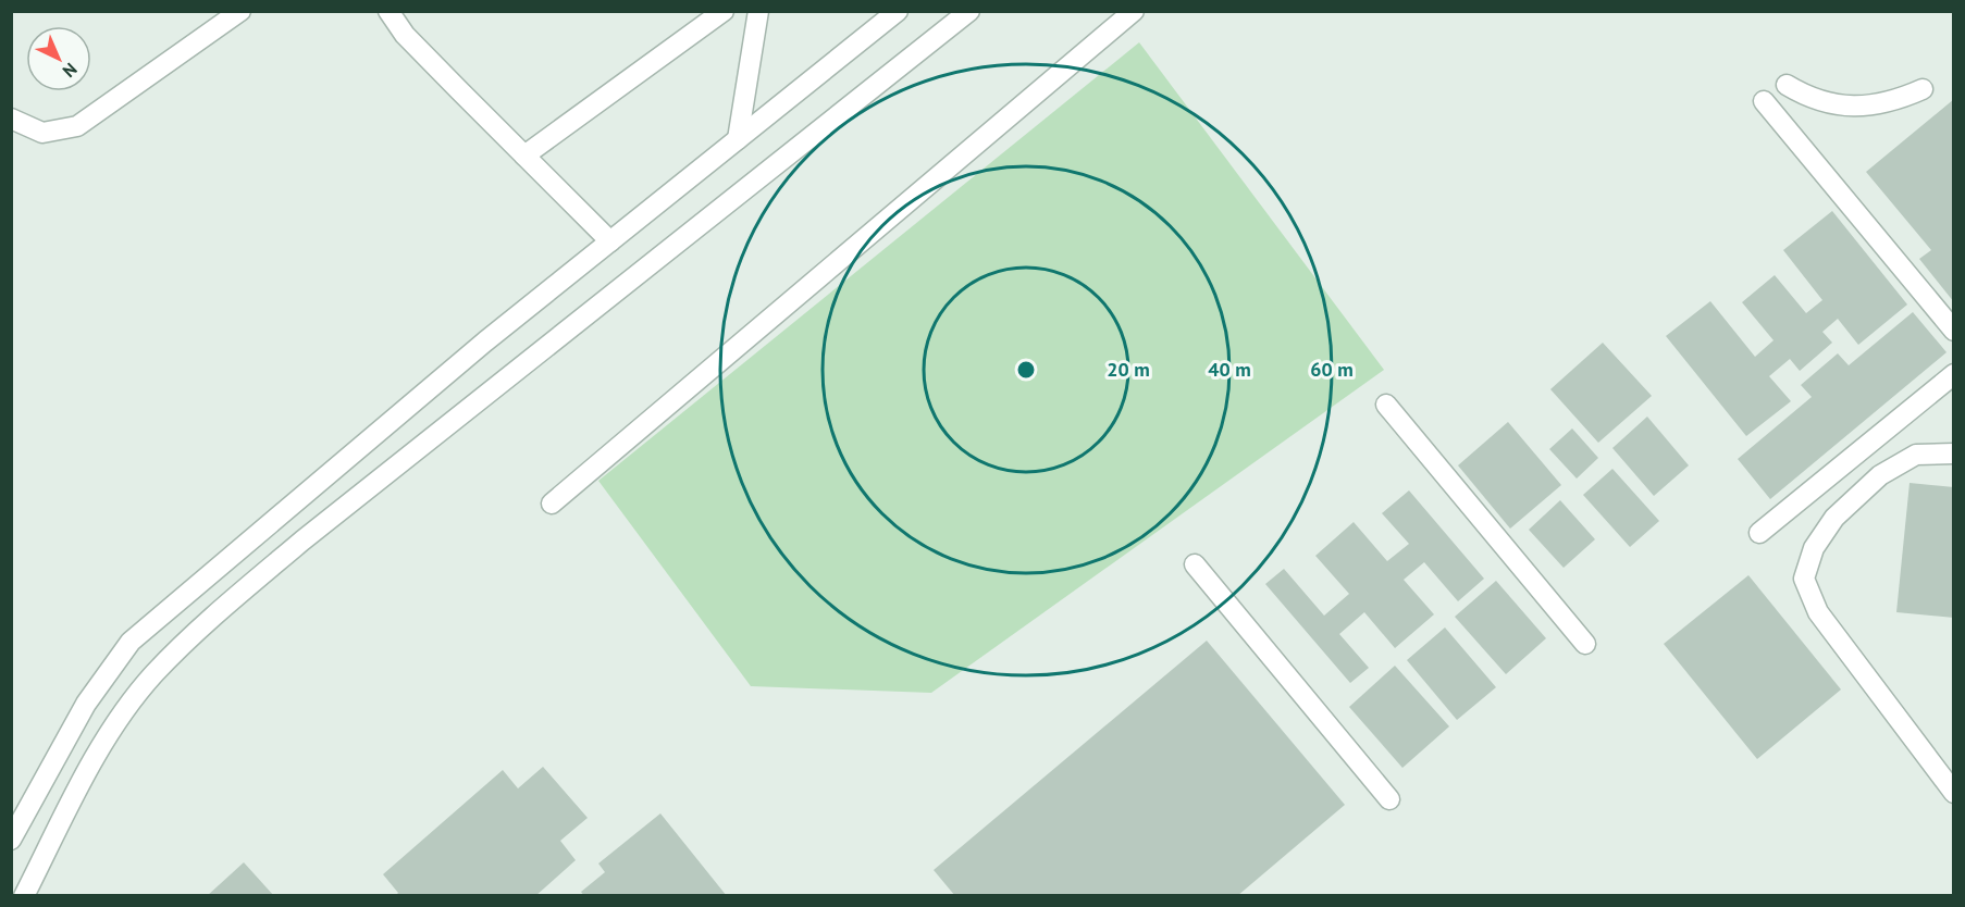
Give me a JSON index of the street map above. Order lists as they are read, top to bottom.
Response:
{
  "north": "bottom right",
  "rings": ["20 m", "40 m", "60 m"]
}
